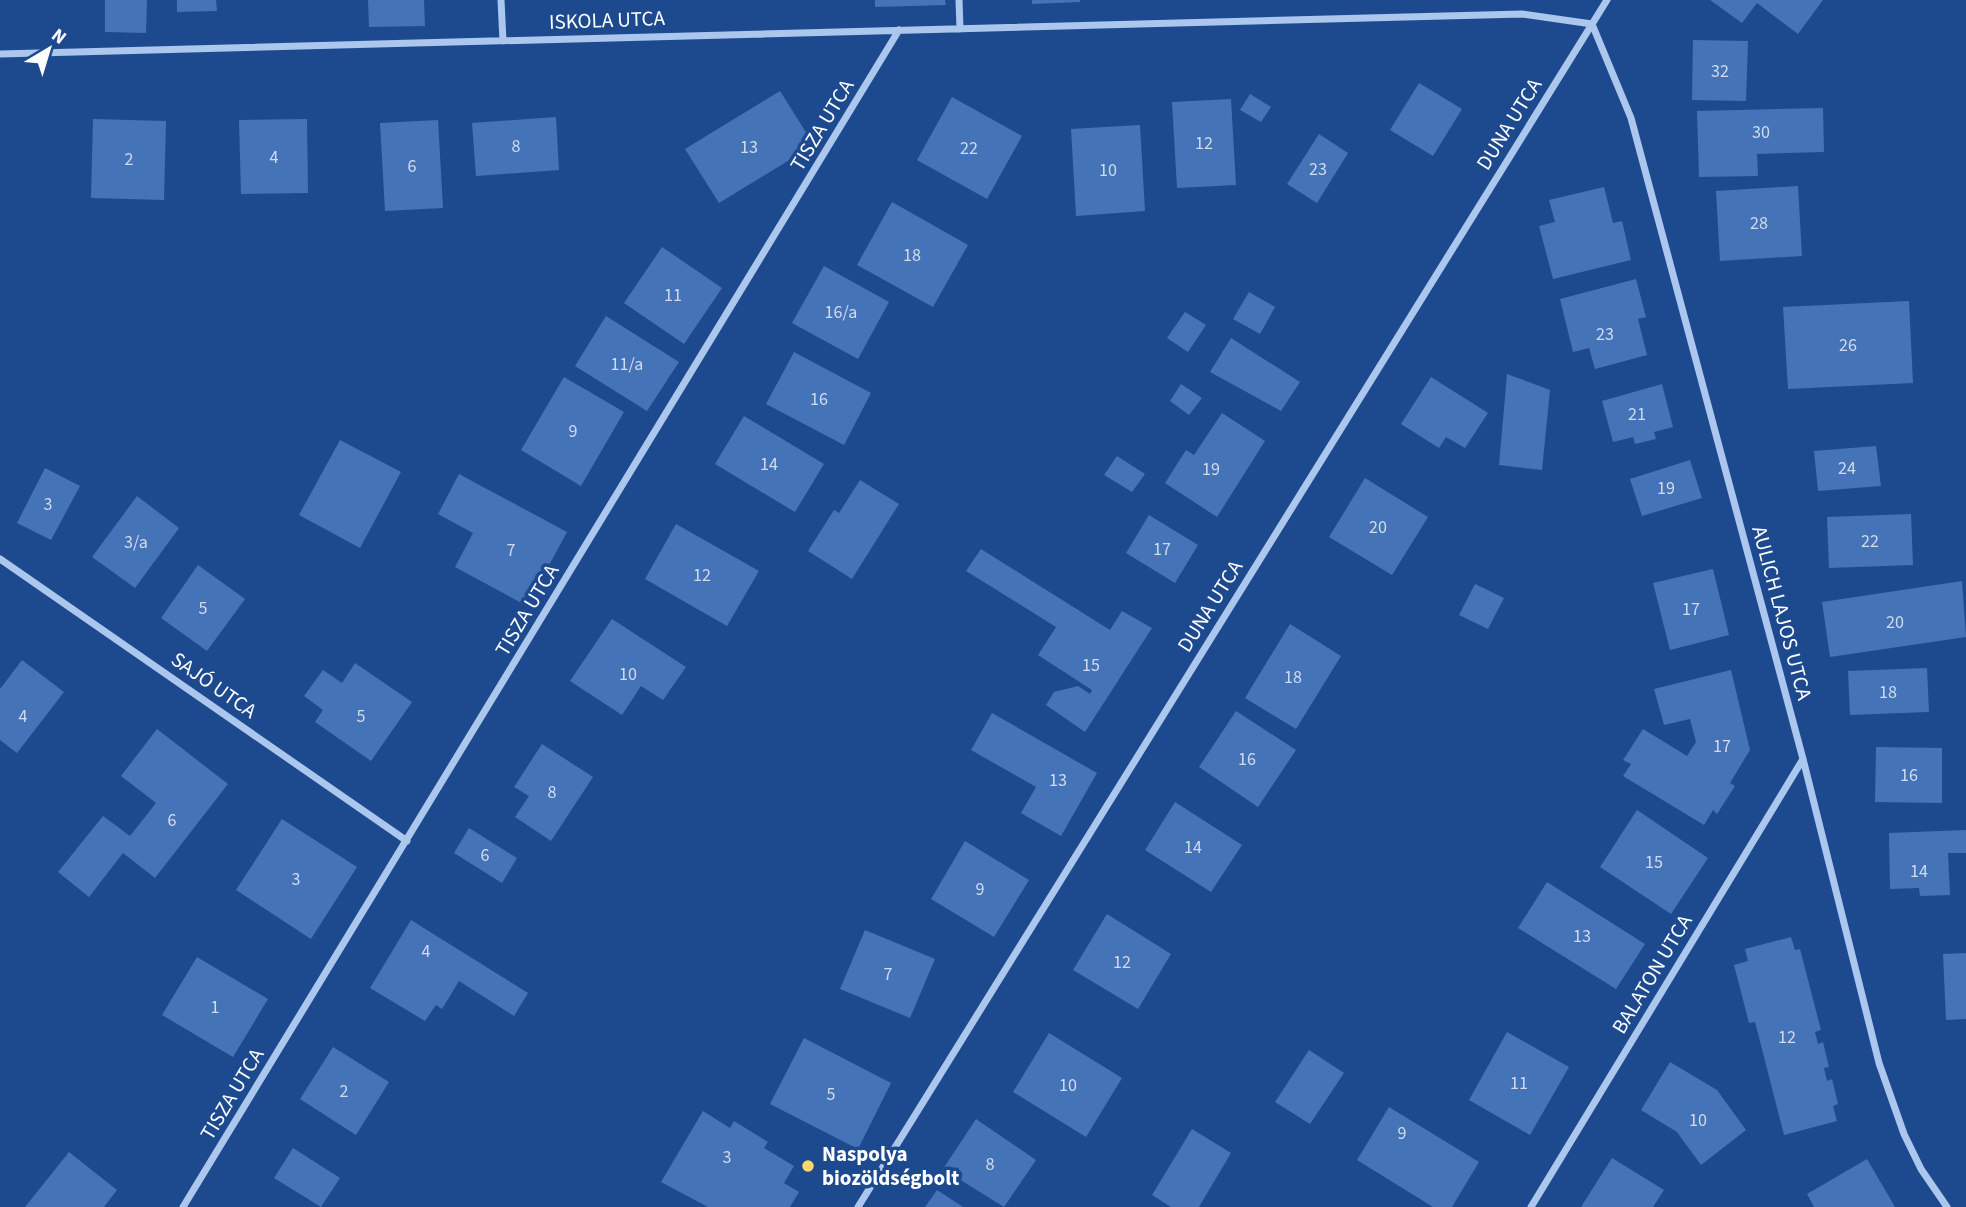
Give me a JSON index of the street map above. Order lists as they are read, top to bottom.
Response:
{
  "streets": {
    "street": [
      "ISKOLA UTCA",
      "DUNA UTCA",
      "TISZA UTCA",
      "AULICH LAJOS UTCA",
      "SAJÓ UTCA",
      "BALATON UTCA"
    ]
  },
  "crossings": [
    ["ISKOLA UTCA", "DUNA UTCA"],
    ["ISKOLA UTCA", "TISZA UTCA"],
    ["ISKOLA UTCA", "AULICH LAJOS UTCA"],
    ["DUNA UTCA", "AULICH LAJOS UTCA"],
    ["TISZA UTCA", "SAJÓ UTCA"],
    ["AULICH LAJOS UTCA", "BALATON UTCA"]
  ],
  "places": ["Naspolya biozöldségbolt"],
  "house_numbers": [
    "32",
    "30",
    "12",
    "8",
    "13",
    "22",
    "4",
    "2",
    "6",
    "23",
    "10",
    "28",
    "18",
    "11",
    "16/a",
    "23",
    "26",
    "11/a",
    "16",
    "21",
    "9",
    "14",
    "24",
    "19",
    "19",
    "3",
    "20",
    "22",
    "3/a",
    "17",
    "7",
    "12",
    "5",
    "17",
    "20",
    "15",
    "10",
    "18",
    "18",
    "4",
    "5",
    "17",
    "16",
    "16",
    "13",
    "8",
    "6",
    "14",
    "6",
    "15",
    "14",
    "3",
    "9",
    "13",
    "4",
    "12",
    "7",
    "1",
    "12",
    "11",
    "10",
    "2",
    "5",
    "10",
    "9",
    "3",
    "8"
  ],
  "north": "top right"
}
